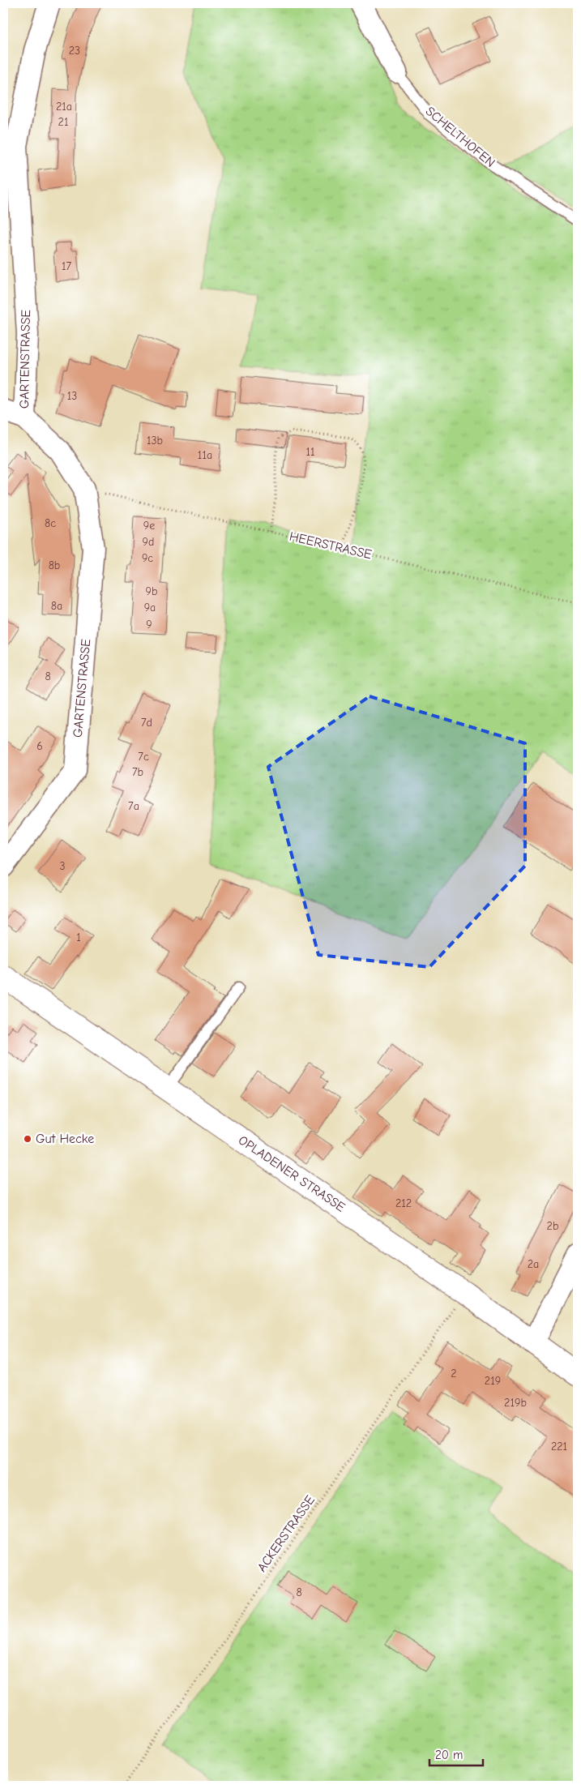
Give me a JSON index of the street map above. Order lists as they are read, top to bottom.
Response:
{
  "streets": {
    "main road": ["OPLADENER STRASSE"],
    "street": ["SCHELTHOFEN", "GARTENSTRASSE"],
    "path": ["HEERSTRASSE", "ACKERSTRASSE"]
  },
  "crossings": [
    ["GARTENSTRASSE", "HEERSTRASSE"],
    ["OPLADENER STRASSE", "ACKERSTRASSE"]
  ],
  "places": ["Gut Hecke"],
  "house_numbers": [
    "23",
    "21a",
    "21",
    "17",
    "13",
    "13b",
    "11",
    "11a",
    "8c",
    "9e",
    "9d",
    "9c",
    "8b",
    "9b",
    "8a",
    "9a",
    "9",
    "8",
    "7d",
    "6",
    "7c",
    "7b",
    "7a",
    "3",
    "1",
    "212",
    "2b",
    "2a",
    "2",
    "219",
    "219b",
    "221",
    "8"
  ],
  "scale_bar": "20 m"
}
